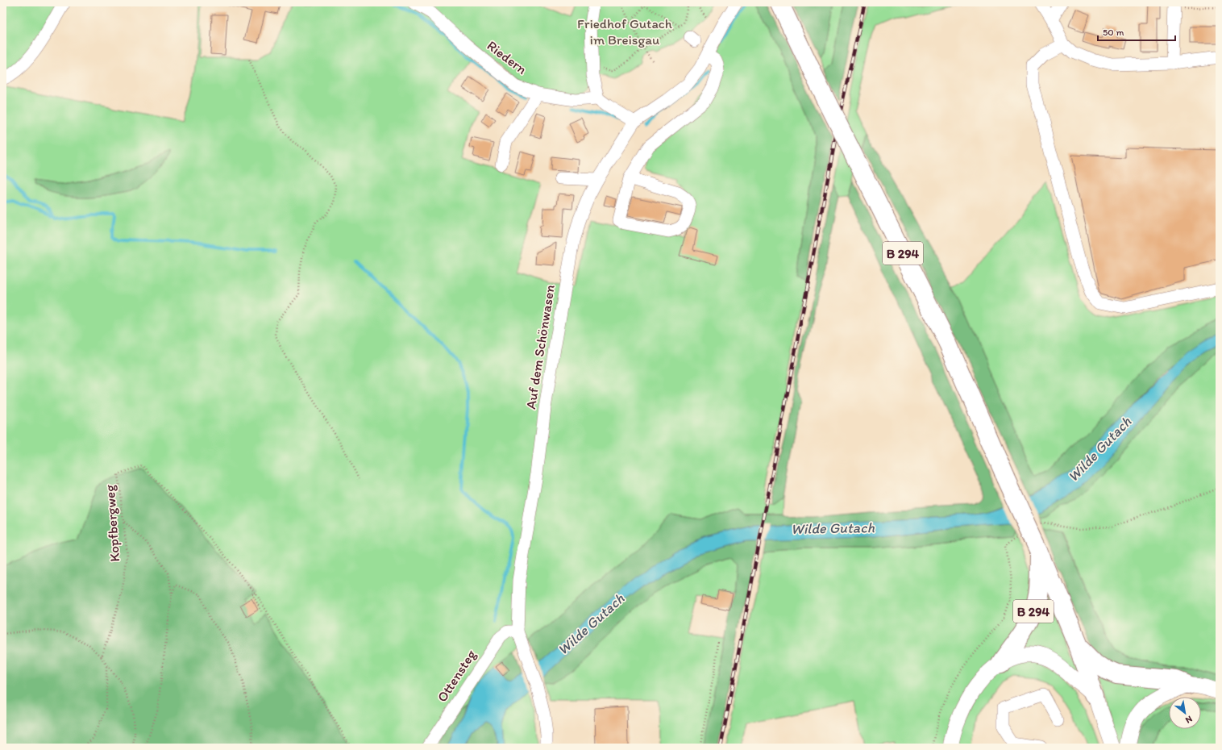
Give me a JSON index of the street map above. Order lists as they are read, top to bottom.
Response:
{
  "streets": {
    "highway": ["B 294"],
    "street": ["Riedern", "Auf dem Schönwasen", "Ottensteg"],
    "path": ["Kopfbergweg"]
  },
  "crossings": [
    ["Auf dem Schönwasen", "Ottensteg"]
  ],
  "water": ["Wilde Gutach"],
  "parks": ["Friedhof Gutach im Breisgau"],
  "scale_bar": "50 m",
  "north": "bottom right"
}
